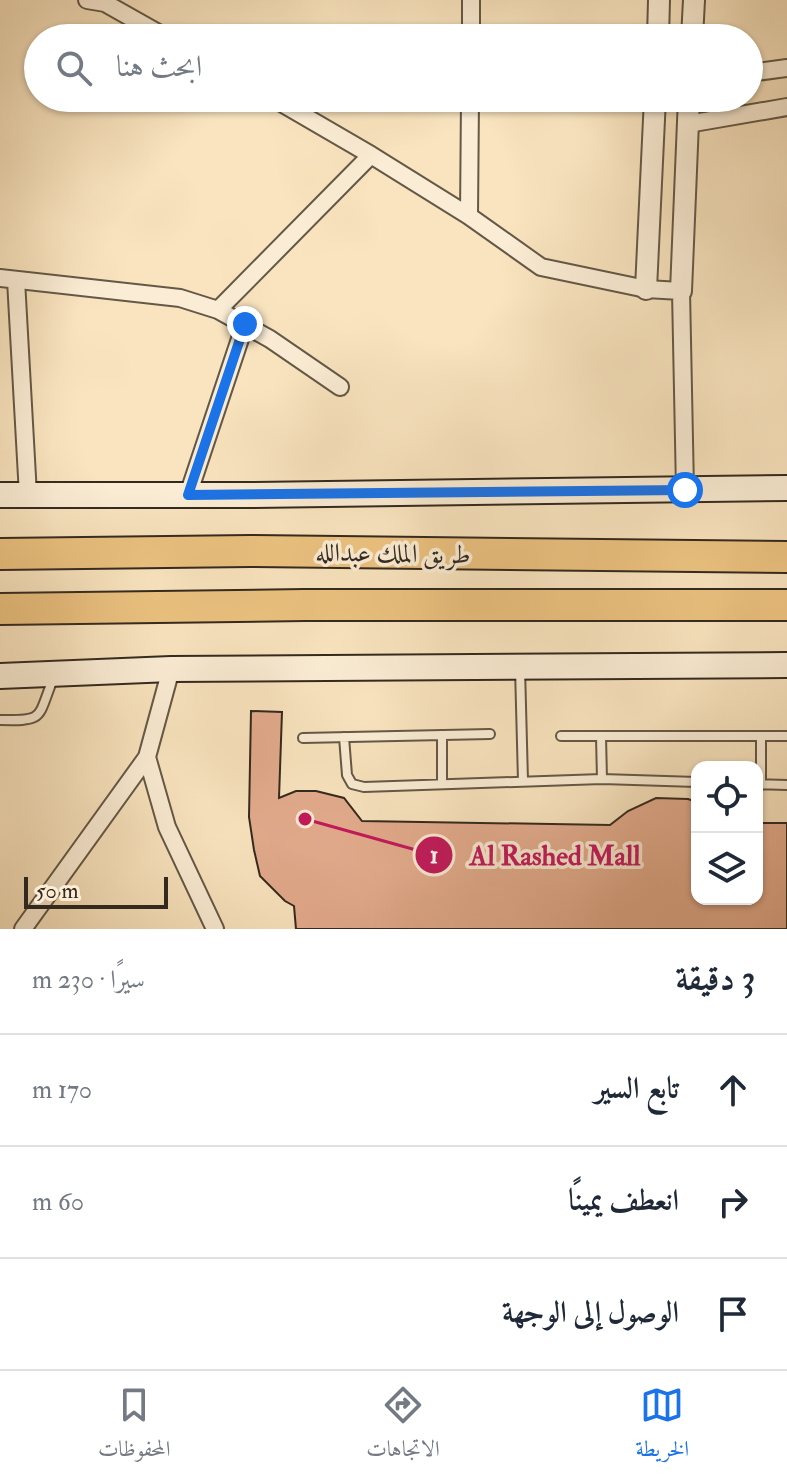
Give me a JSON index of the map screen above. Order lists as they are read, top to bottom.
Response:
{
  "streets": {
    "highway": ["طريق الملك عبدالله"]
  },
  "places": ["Al Rashed Mall"],
  "scale_bar": "50 m",
  "page": {
    "search": "ابحث هنا",
    "scale": "50 m",
    "heading": ["3 دقيقة", "سيرًا · 230 m"],
    "list": [
      ["تابع السير", "170 m"],
      ["انعطف يمينًا", "60 m"],
      "الوصول إلى الوجهة"
    ],
    "nav": ["الخريطة", "الاتجاهات", "المحفوظات"]
  }
}
